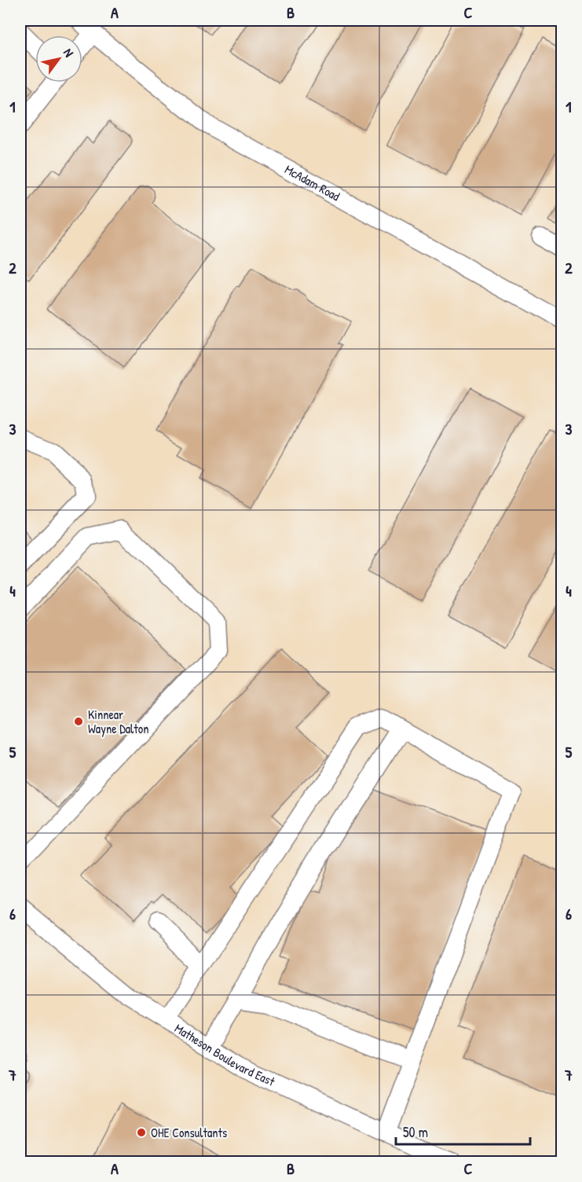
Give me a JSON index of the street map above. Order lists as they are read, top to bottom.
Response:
{
  "streets": {
    "street": ["McAdam Road", "Matheson Boulevard East"]
  },
  "places": ["Kinnear Wayne Dalton", "OHE Consultants"],
  "scale_bar": "50 m",
  "north": "top right",
  "grid": {
    "columns": ["A", "B", "C"],
    "rows": [
      "1",
      "2",
      "3",
      "4",
      "5",
      "6",
      "7"
    ]
  }
}
